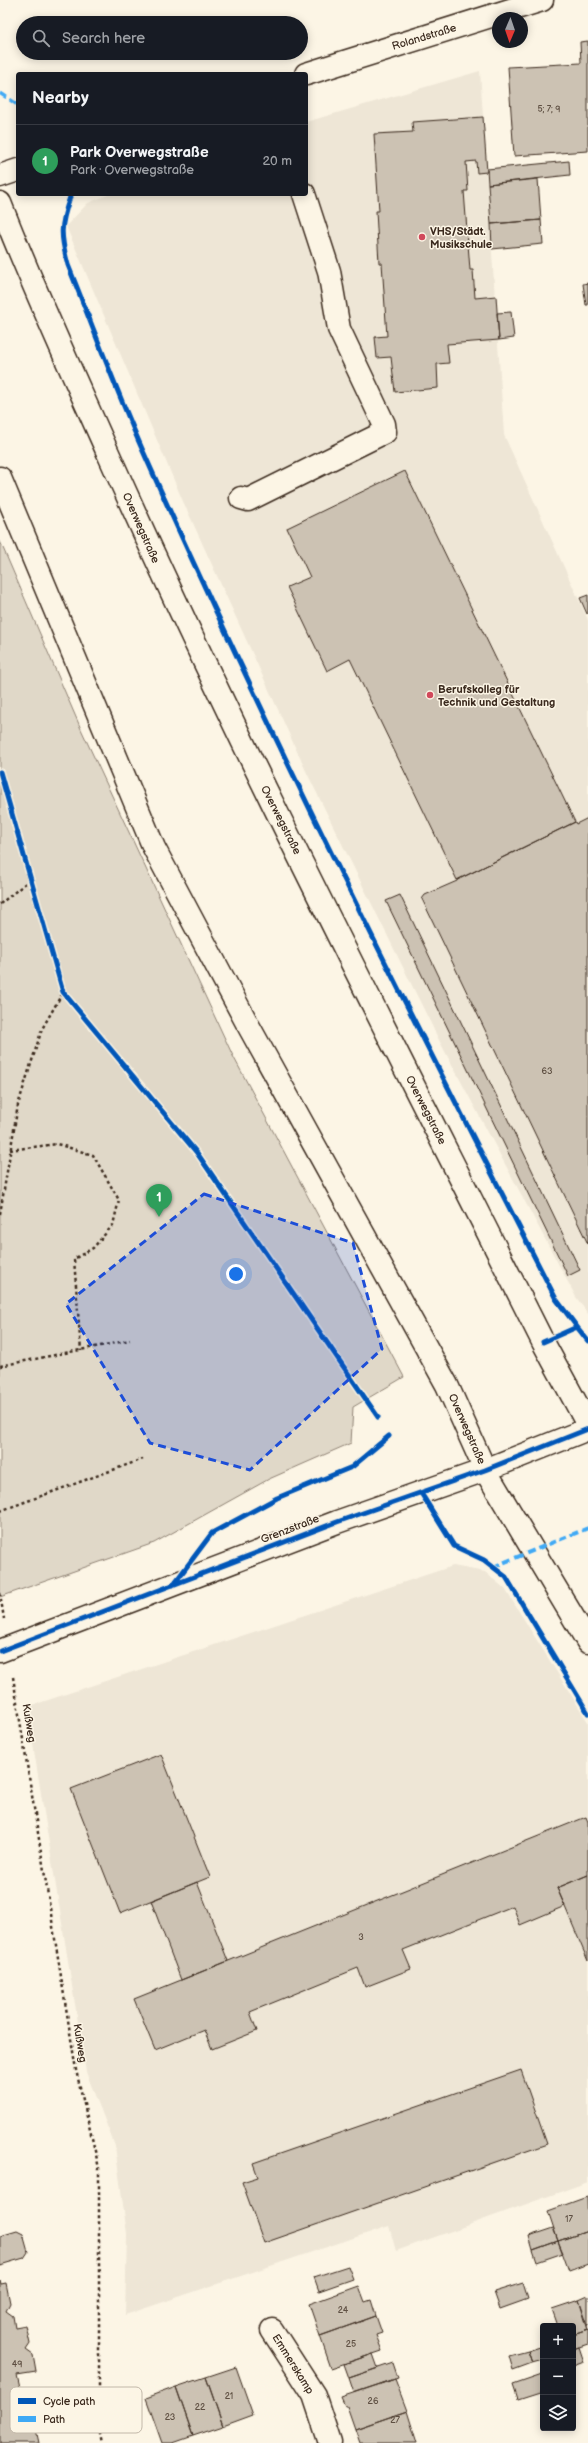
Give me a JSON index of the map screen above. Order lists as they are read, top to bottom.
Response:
{
  "streets": {
    "main road": [
      "Rolandstraße",
      "Overwegstraße",
      "Grenzstraße",
      "Emmerskamp"
    ],
    "path": ["Kußweg"]
  },
  "crossings": [
    ["Overwegstraße", "Grenzstraße"],
    ["Grenzstraße", "Kußweg"]
  ],
  "places": ["VHS/Städt. Musikschule", "Berufskolleg für Technik und Gestaltung"],
  "house_numbers": [
    "5; 7; 9",
    "63",
    "3",
    "17",
    "24",
    "25",
    "49",
    "21",
    "26",
    "22",
    "23",
    "27"
  ],
  "legend": ["Cycle path", "Path"],
  "north": "bottom",
  "page": {
    "search": "Search here",
    "heading": "Nearby",
    "list": [
      {
        "mark": "1",
        "name": "Park Overwegstraße",
        "note": "Park · Overwegstraße",
        "value": "20 m"
      }
    ],
    "pins": "1",
    "map_buttons": ["+", "−"]
  }
}
